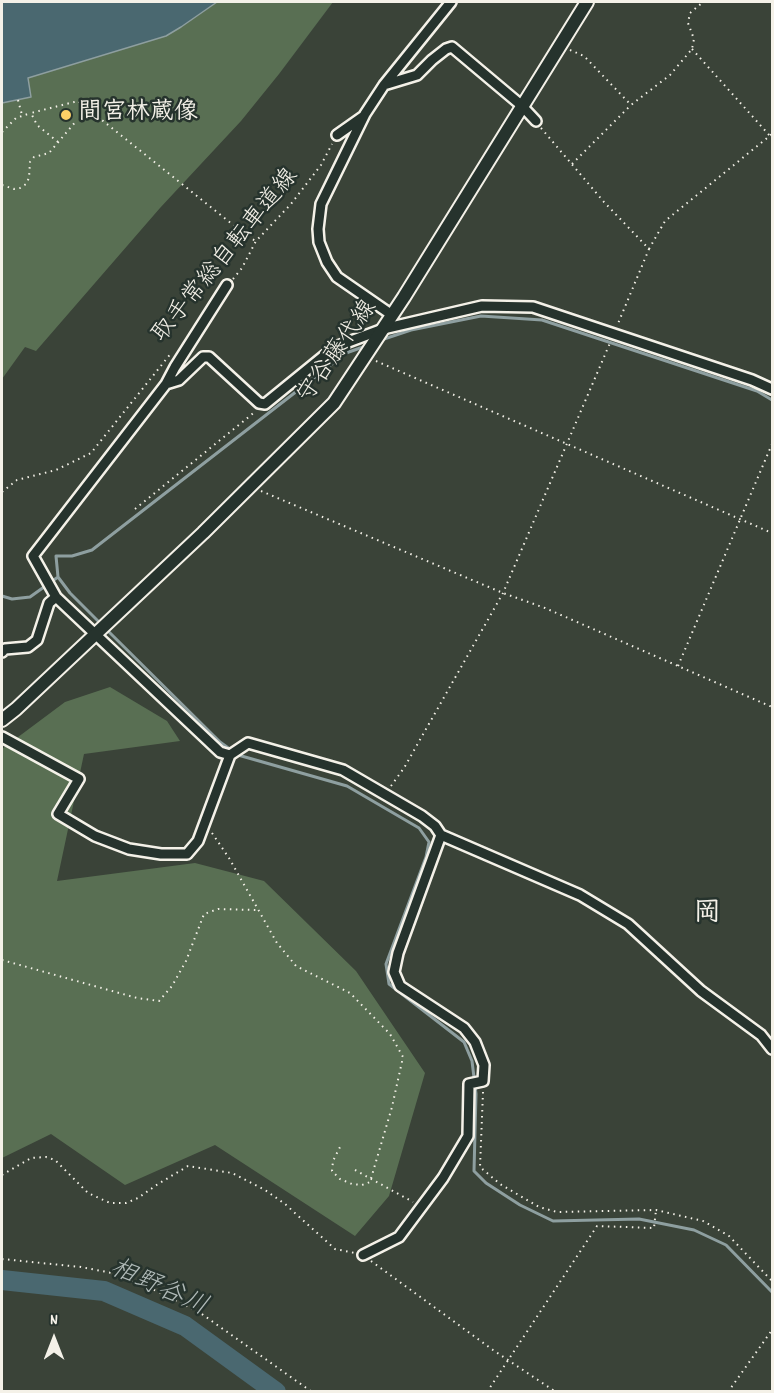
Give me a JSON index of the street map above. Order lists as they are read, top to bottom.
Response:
{
  "streets": {
    "main road": ["守谷藤代線"],
    "path": ["取手常総自転車道線"]
  },
  "districts": ["岡"],
  "water": ["相野谷川"],
  "places": ["間宮林蔵像"],
  "north": "top"
}
